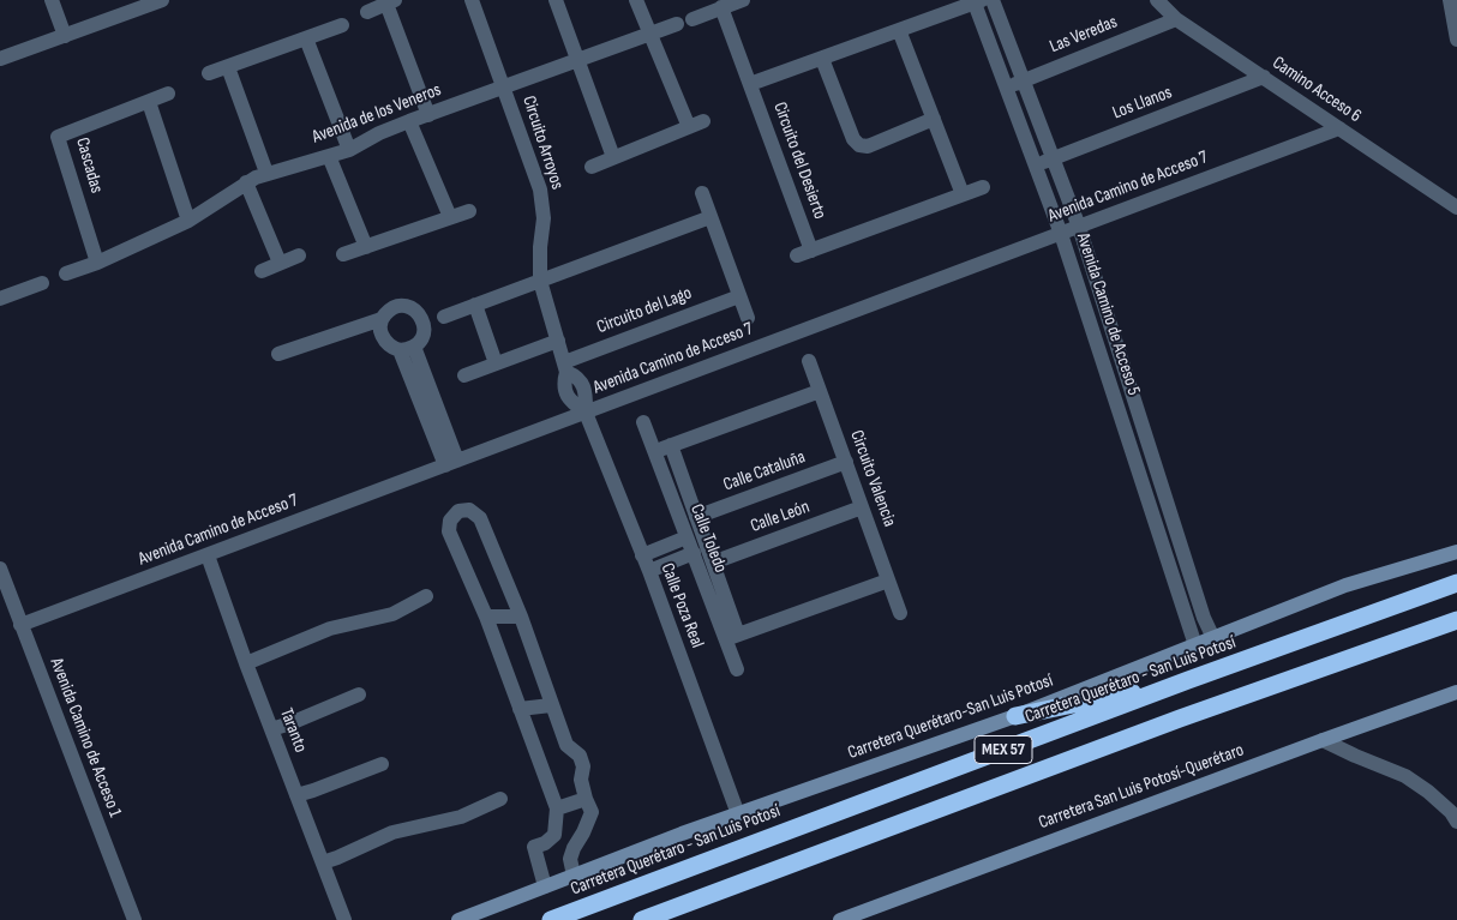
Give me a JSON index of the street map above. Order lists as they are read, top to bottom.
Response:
{
  "streets": {
    "highway": ["Carretera Querétaro - San Luis Potosí", "MEX 57"],
    "main road": ["Carretera Querétaro-San Luis Potosí", "Carretera San Luis Potosí-Querétaro"],
    "street": [
      "Las Veredas",
      "Camino Acceso 6",
      "Los Llanos",
      "Avenida de los Veneros",
      "Circuito Arroyos",
      "Circuito del Desierto",
      "Cascadas",
      "Avenida Camino de Acceso 7",
      "Circuito del Lago",
      "Avenida Camino de Acceso 5",
      "Calle Cataluña",
      "Circuito Valencia",
      "Calle León",
      "Calle Toledo",
      "Calle Poza Real",
      "Taranto",
      "Avenida Camino de Acceso 1"
    ]
  },
  "crossings": [
    ["Las Veredas", "Camino Acceso 6"],
    ["Las Veredas", "Avenida Camino de Acceso 5"],
    ["Camino Acceso 6", "Los Llanos"],
    ["Camino Acceso 6", "Avenida Camino de Acceso 7"],
    ["Los Llanos", "Avenida Camino de Acceso 5"],
    ["Avenida de los Veneros", "Circuito Arroyos"],
    ["Avenida de los Veneros", "Cascadas"],
    ["Circuito Arroyos", "Avenida Camino de Acceso 7"],
    ["Circuito Arroyos", "Circuito del Lago"],
    ["Circuito Arroyos", "Calle Poza Real"],
    ["Circuito del Desierto", "Avenida Camino de Acceso 5"],
    ["Avenida Camino de Acceso 7", "Avenida Camino de Acceso 5"],
    ["Avenida Camino de Acceso 7", "Calle Poza Real"],
    ["Avenida Camino de Acceso 7", "Taranto"],
    ["Avenida Camino de Acceso 7", "Avenida Camino de Acceso 1"],
    ["Avenida Camino de Acceso 5", "Carretera Querétaro-San Luis Potosí"],
    ["Calle Cataluña", "Circuito Valencia"],
    ["Calle Cataluña", "Calle Toledo"],
    ["Circuito Valencia", "Calle León"],
    ["Calle León", "Calle Toledo"],
    ["Calle Poza Real", "Carretera Querétaro-San Luis Potosí"]
  ]
}
